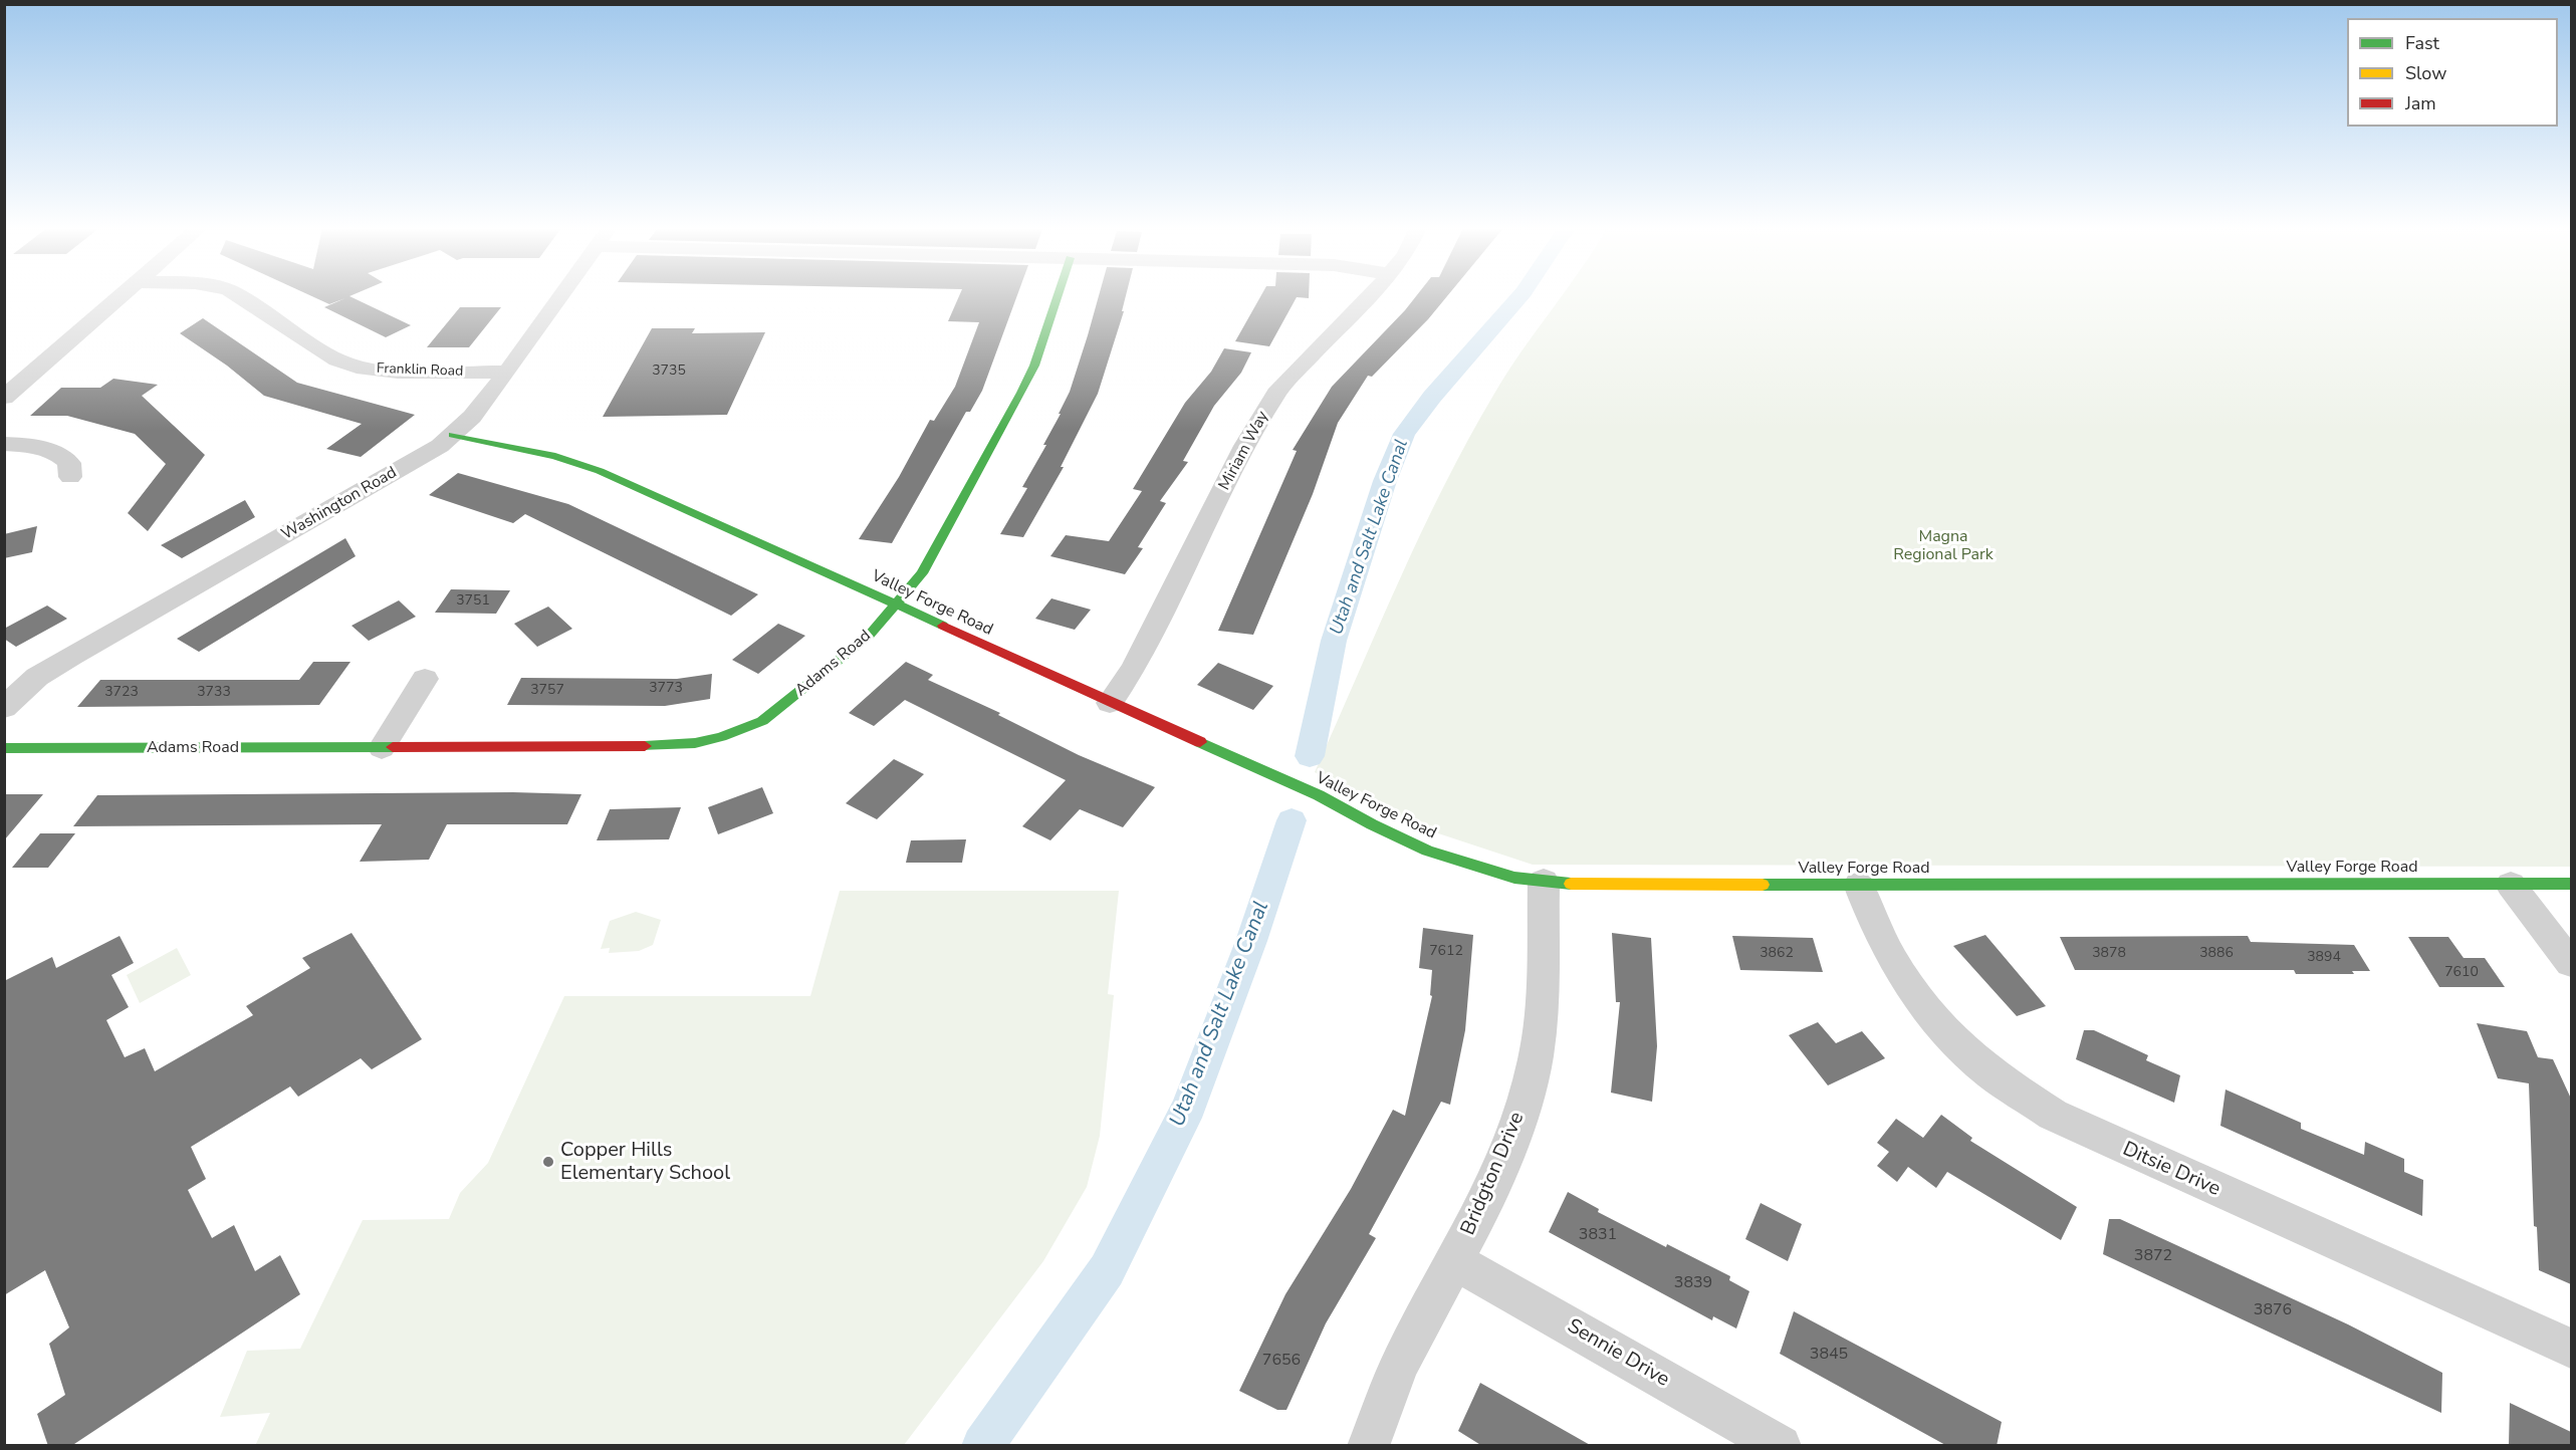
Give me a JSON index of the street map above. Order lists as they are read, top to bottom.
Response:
{
  "streets": {
    "street": [
      "Franklin Road",
      "Miriam Way",
      "Washington Road",
      "Valley Forge Road",
      "Adams Road",
      "Ditsie Drive",
      "Bridgton Drive",
      "Sennie Drive"
    ]
  },
  "crossings": [
    ["Franklin Road", "Washington Road"],
    ["Miriam Way", "Valley Forge Road"],
    ["Washington Road", "Valley Forge Road"],
    ["Valley Forge Road", "Adams Road"],
    ["Valley Forge Road", "Ditsie Drive"],
    ["Valley Forge Road", "Bridgton Drive"],
    ["Bridgton Drive", "Sennie Drive"]
  ],
  "water": ["Utah and Salt Lake Canal"],
  "parks": ["Magna Regional Park"],
  "places": ["Copper Hills Elementary School"],
  "house_numbers": [
    "3735",
    "3751",
    "3773",
    "3757",
    "3723",
    "3733",
    "7612",
    "3862",
    "3878",
    "3886",
    "3894",
    "7610",
    "3831",
    "3872",
    "3839",
    "3876",
    "3845",
    "7656"
  ],
  "legend": ["Fast", "Slow", "Jam"]
}
